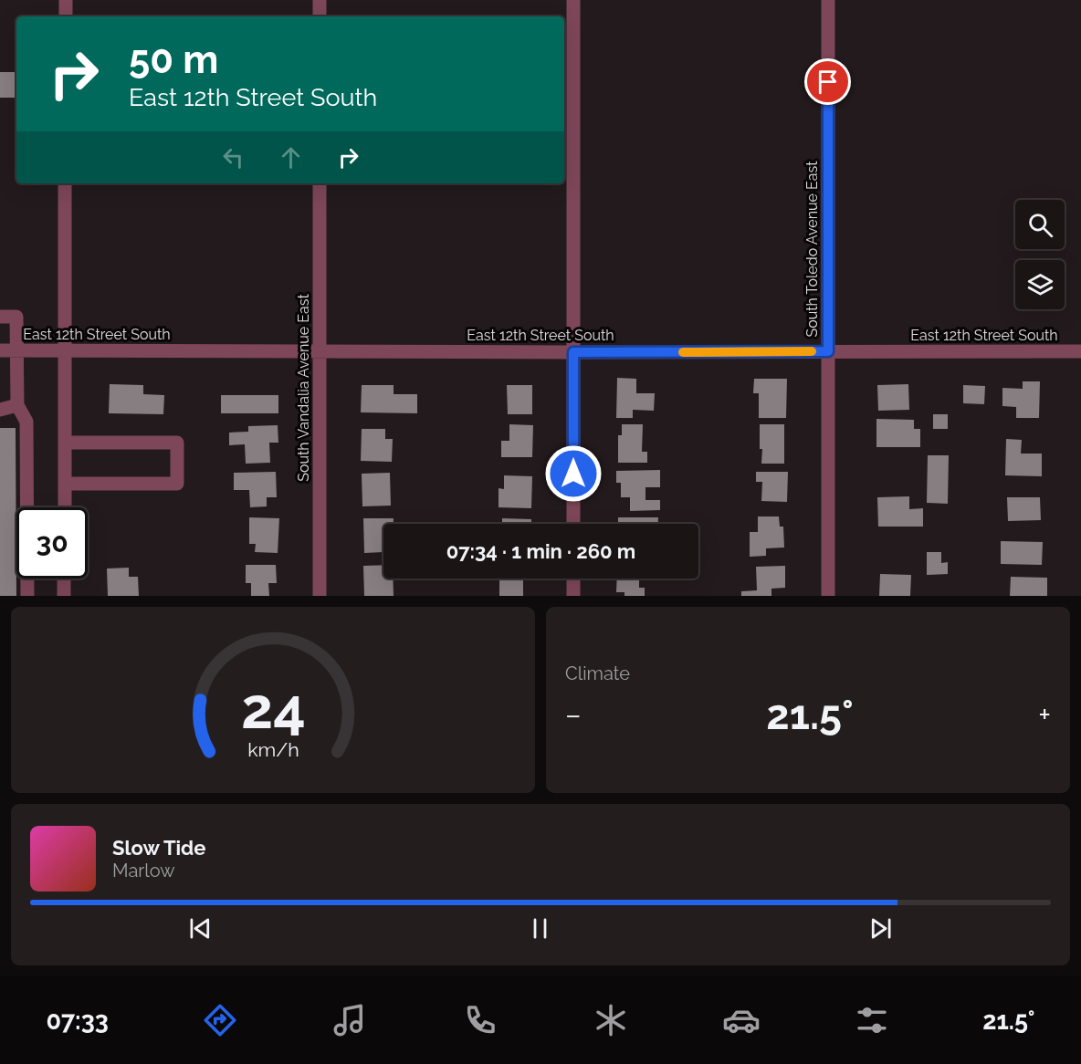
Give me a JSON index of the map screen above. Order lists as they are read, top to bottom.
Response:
{
  "streets": {
    "street": ["South Toledo Avenue East", "East 12th Street South", "South Vandalia Avenue East"]
  },
  "crossings": [
    ["South Toledo Avenue East", "East 12th Street South"],
    ["East 12th Street South", "South Vandalia Avenue East"]
  ],
  "page": {
    "turn": ["50 m", "East 12th Street South"],
    "limit": "30",
    "trip": "07:34 · 1 min · 260 m",
    "tile": "Climate",
    "heat": ["−", "21.5°", "+"],
    "song": ["Slow Tide", "Marlow"],
    "tabs": ["07:33", "21.5°"],
    "gauge": ["24", "km/h"]
  }
}
